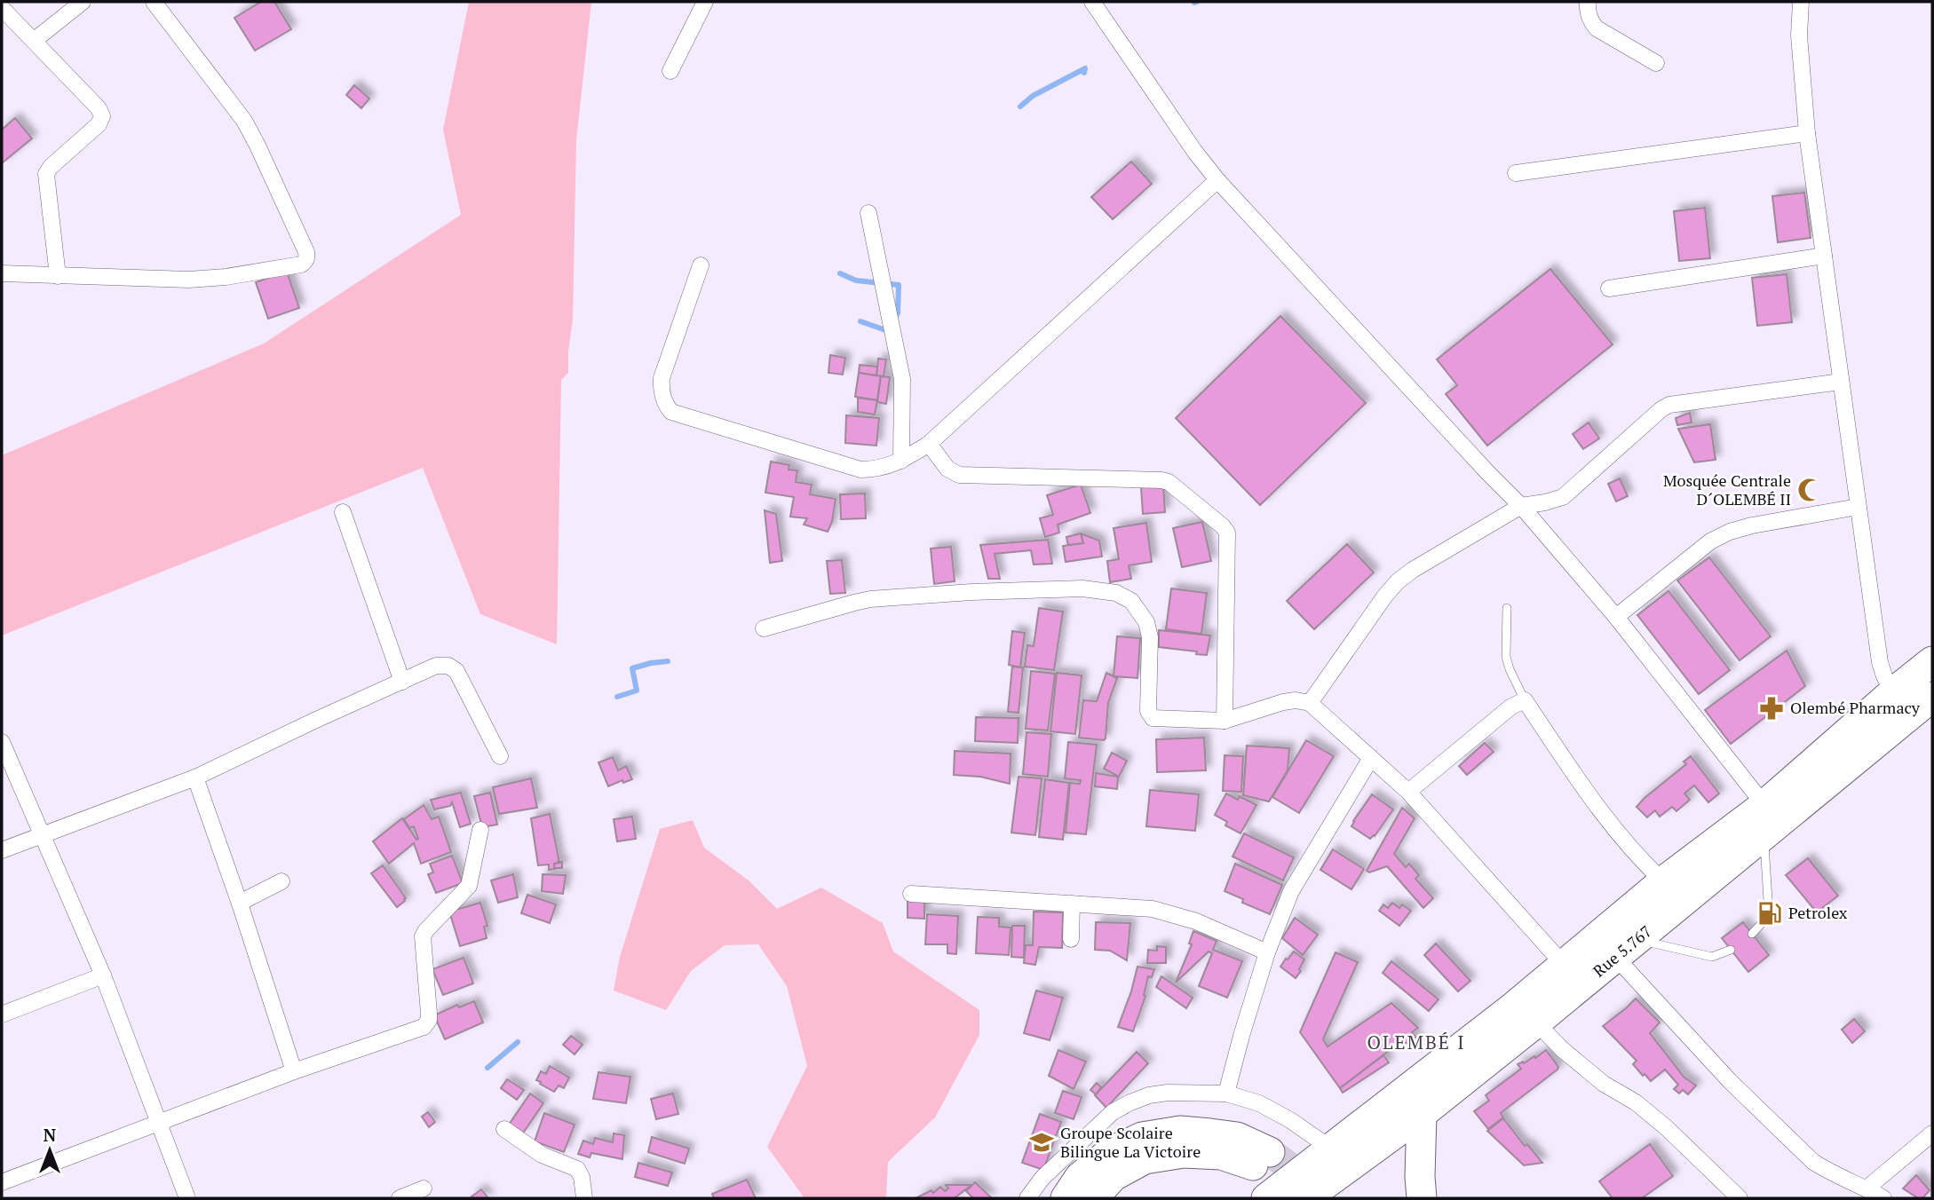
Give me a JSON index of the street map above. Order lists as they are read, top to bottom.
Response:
{
  "streets": {
    "highway": ["Rue 5.767"]
  },
  "districts": ["OLEMBÉ I"],
  "places": {
    "mosque": ["Mosquée Centrale D´OLEMBÉ II"],
    "pharmacy": ["Olembé Pharmacy"],
    "fuel station": ["Petrolex"],
    "school or university": ["Groupe Scolaire Bilingue La Victoire"]
  },
  "north": "top"
}
